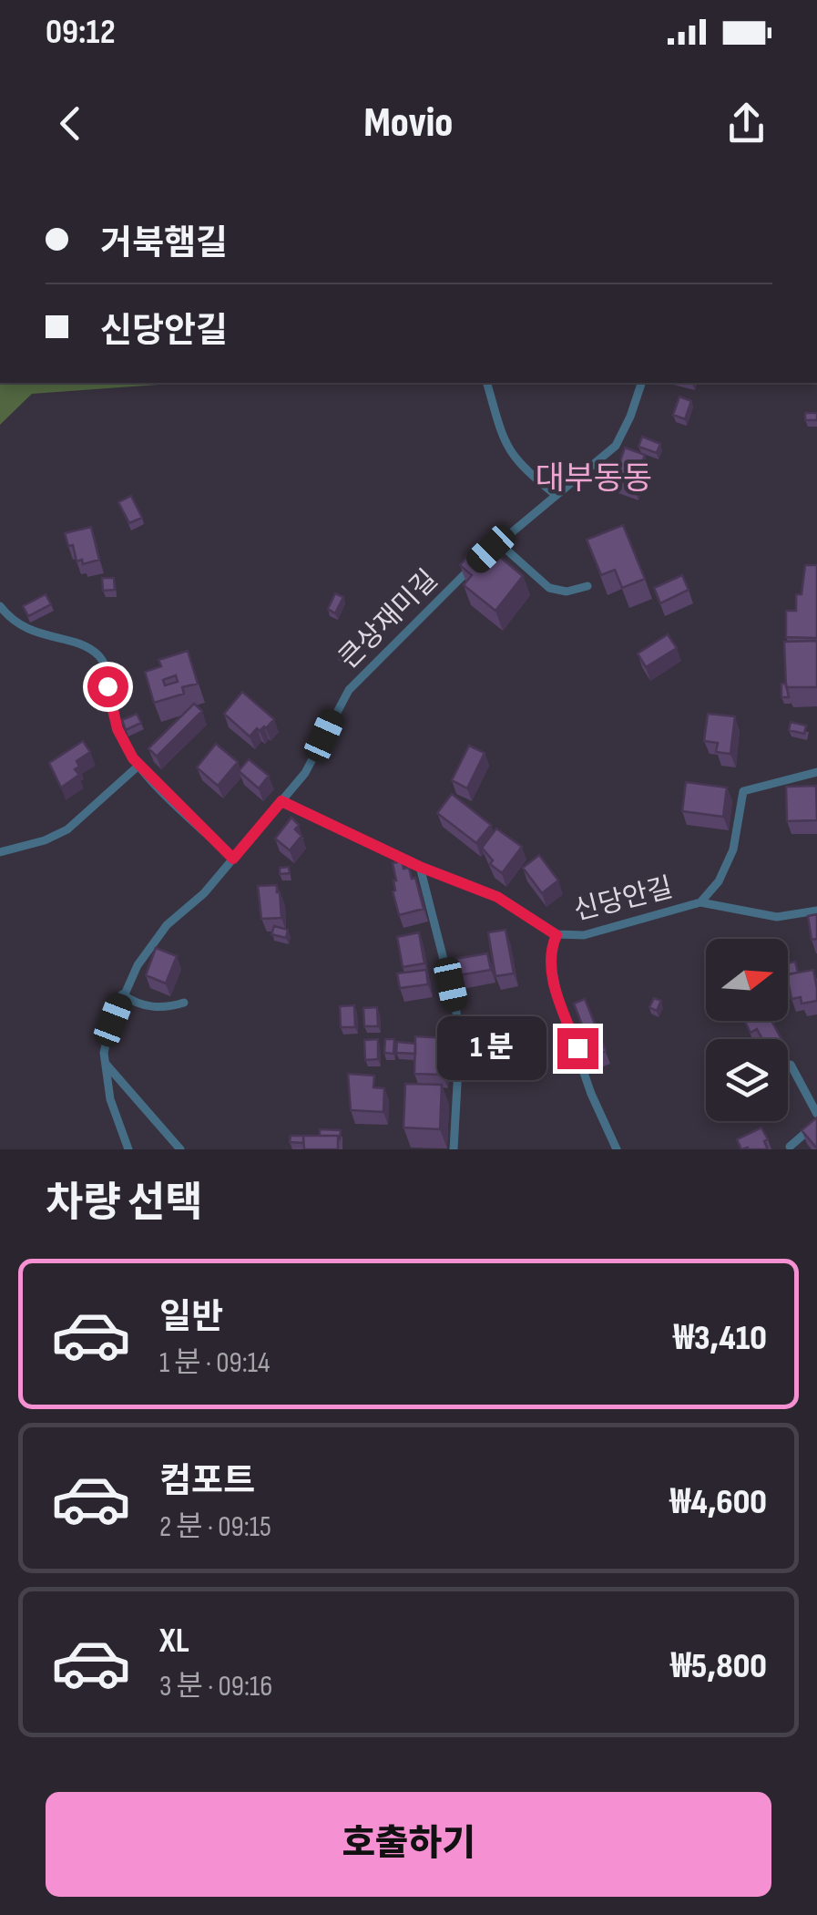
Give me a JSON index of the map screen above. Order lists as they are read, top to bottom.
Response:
{
  "streets": {
    "lane": ["큰상재미길", "신당안길"]
  },
  "crossings": [
    ["큰상재미길", "신당안길"]
  ],
  "districts": ["대부동동"],
  "north": "right",
  "page": {
    "status": "09:12",
    "header": "Movio",
    "banner": ["거북햄길", "신당안길"],
    "bubble": "1 분",
    "heading": "차량 선택",
    "list": [
      {
        "name": "일반",
        "note": "1 분 · 09:14",
        "value": "₩3,410"
      },
      {
        "name": "컴포트",
        "note": "2 분 · 09:15",
        "value": "₩4,600"
      },
      {
        "name": "XL",
        "note": "3 분 · 09:16",
        "value": "₩5,800"
      }
    ],
    "buttons": "호출하기"
  }
}
